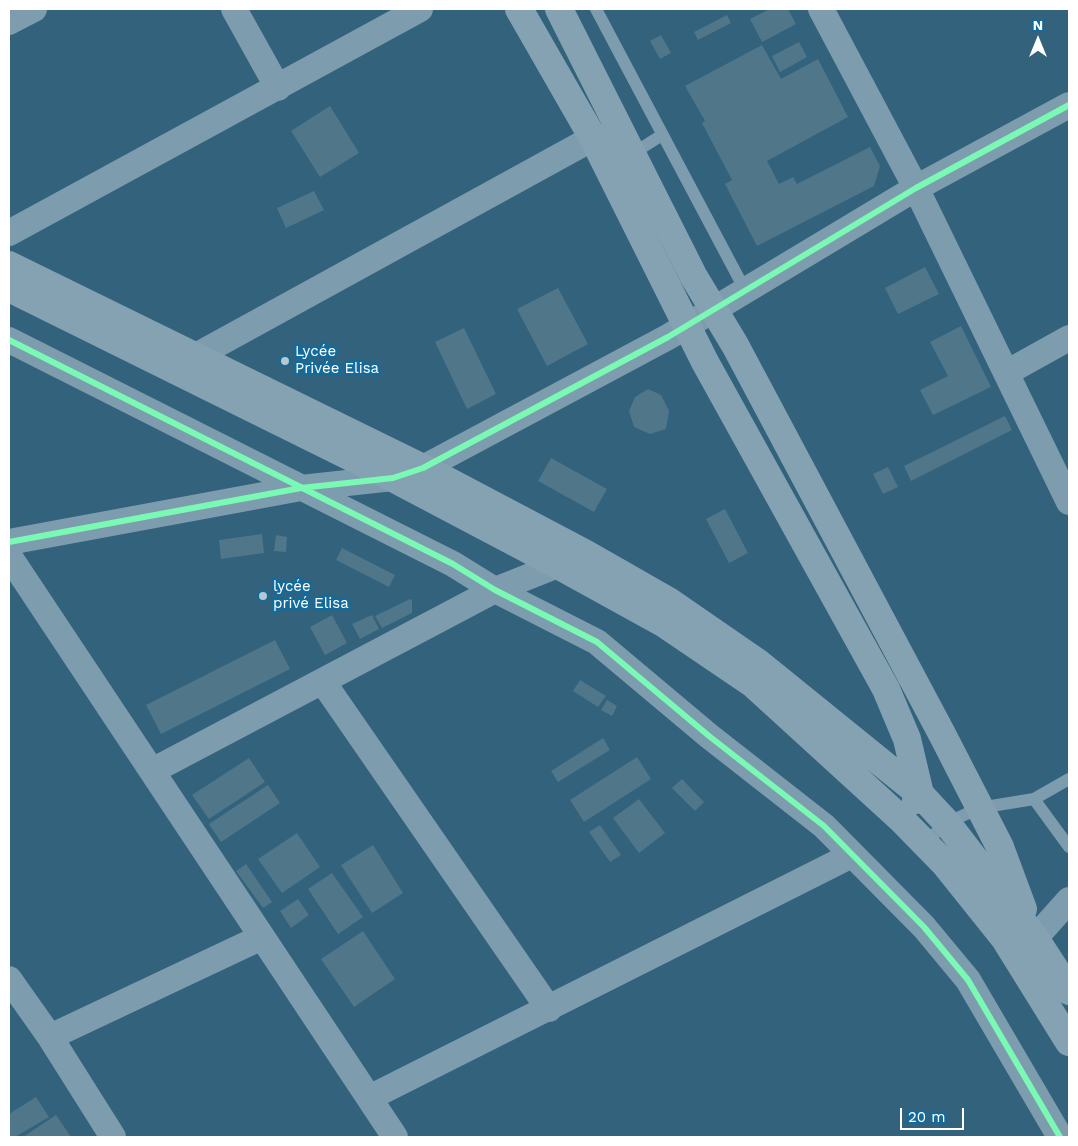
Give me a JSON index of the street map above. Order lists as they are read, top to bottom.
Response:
{
  "places": ["Lycée Privée Elisa", "lycée privé Elisa"],
  "scale_bar": "20 m",
  "north": "top"
}
